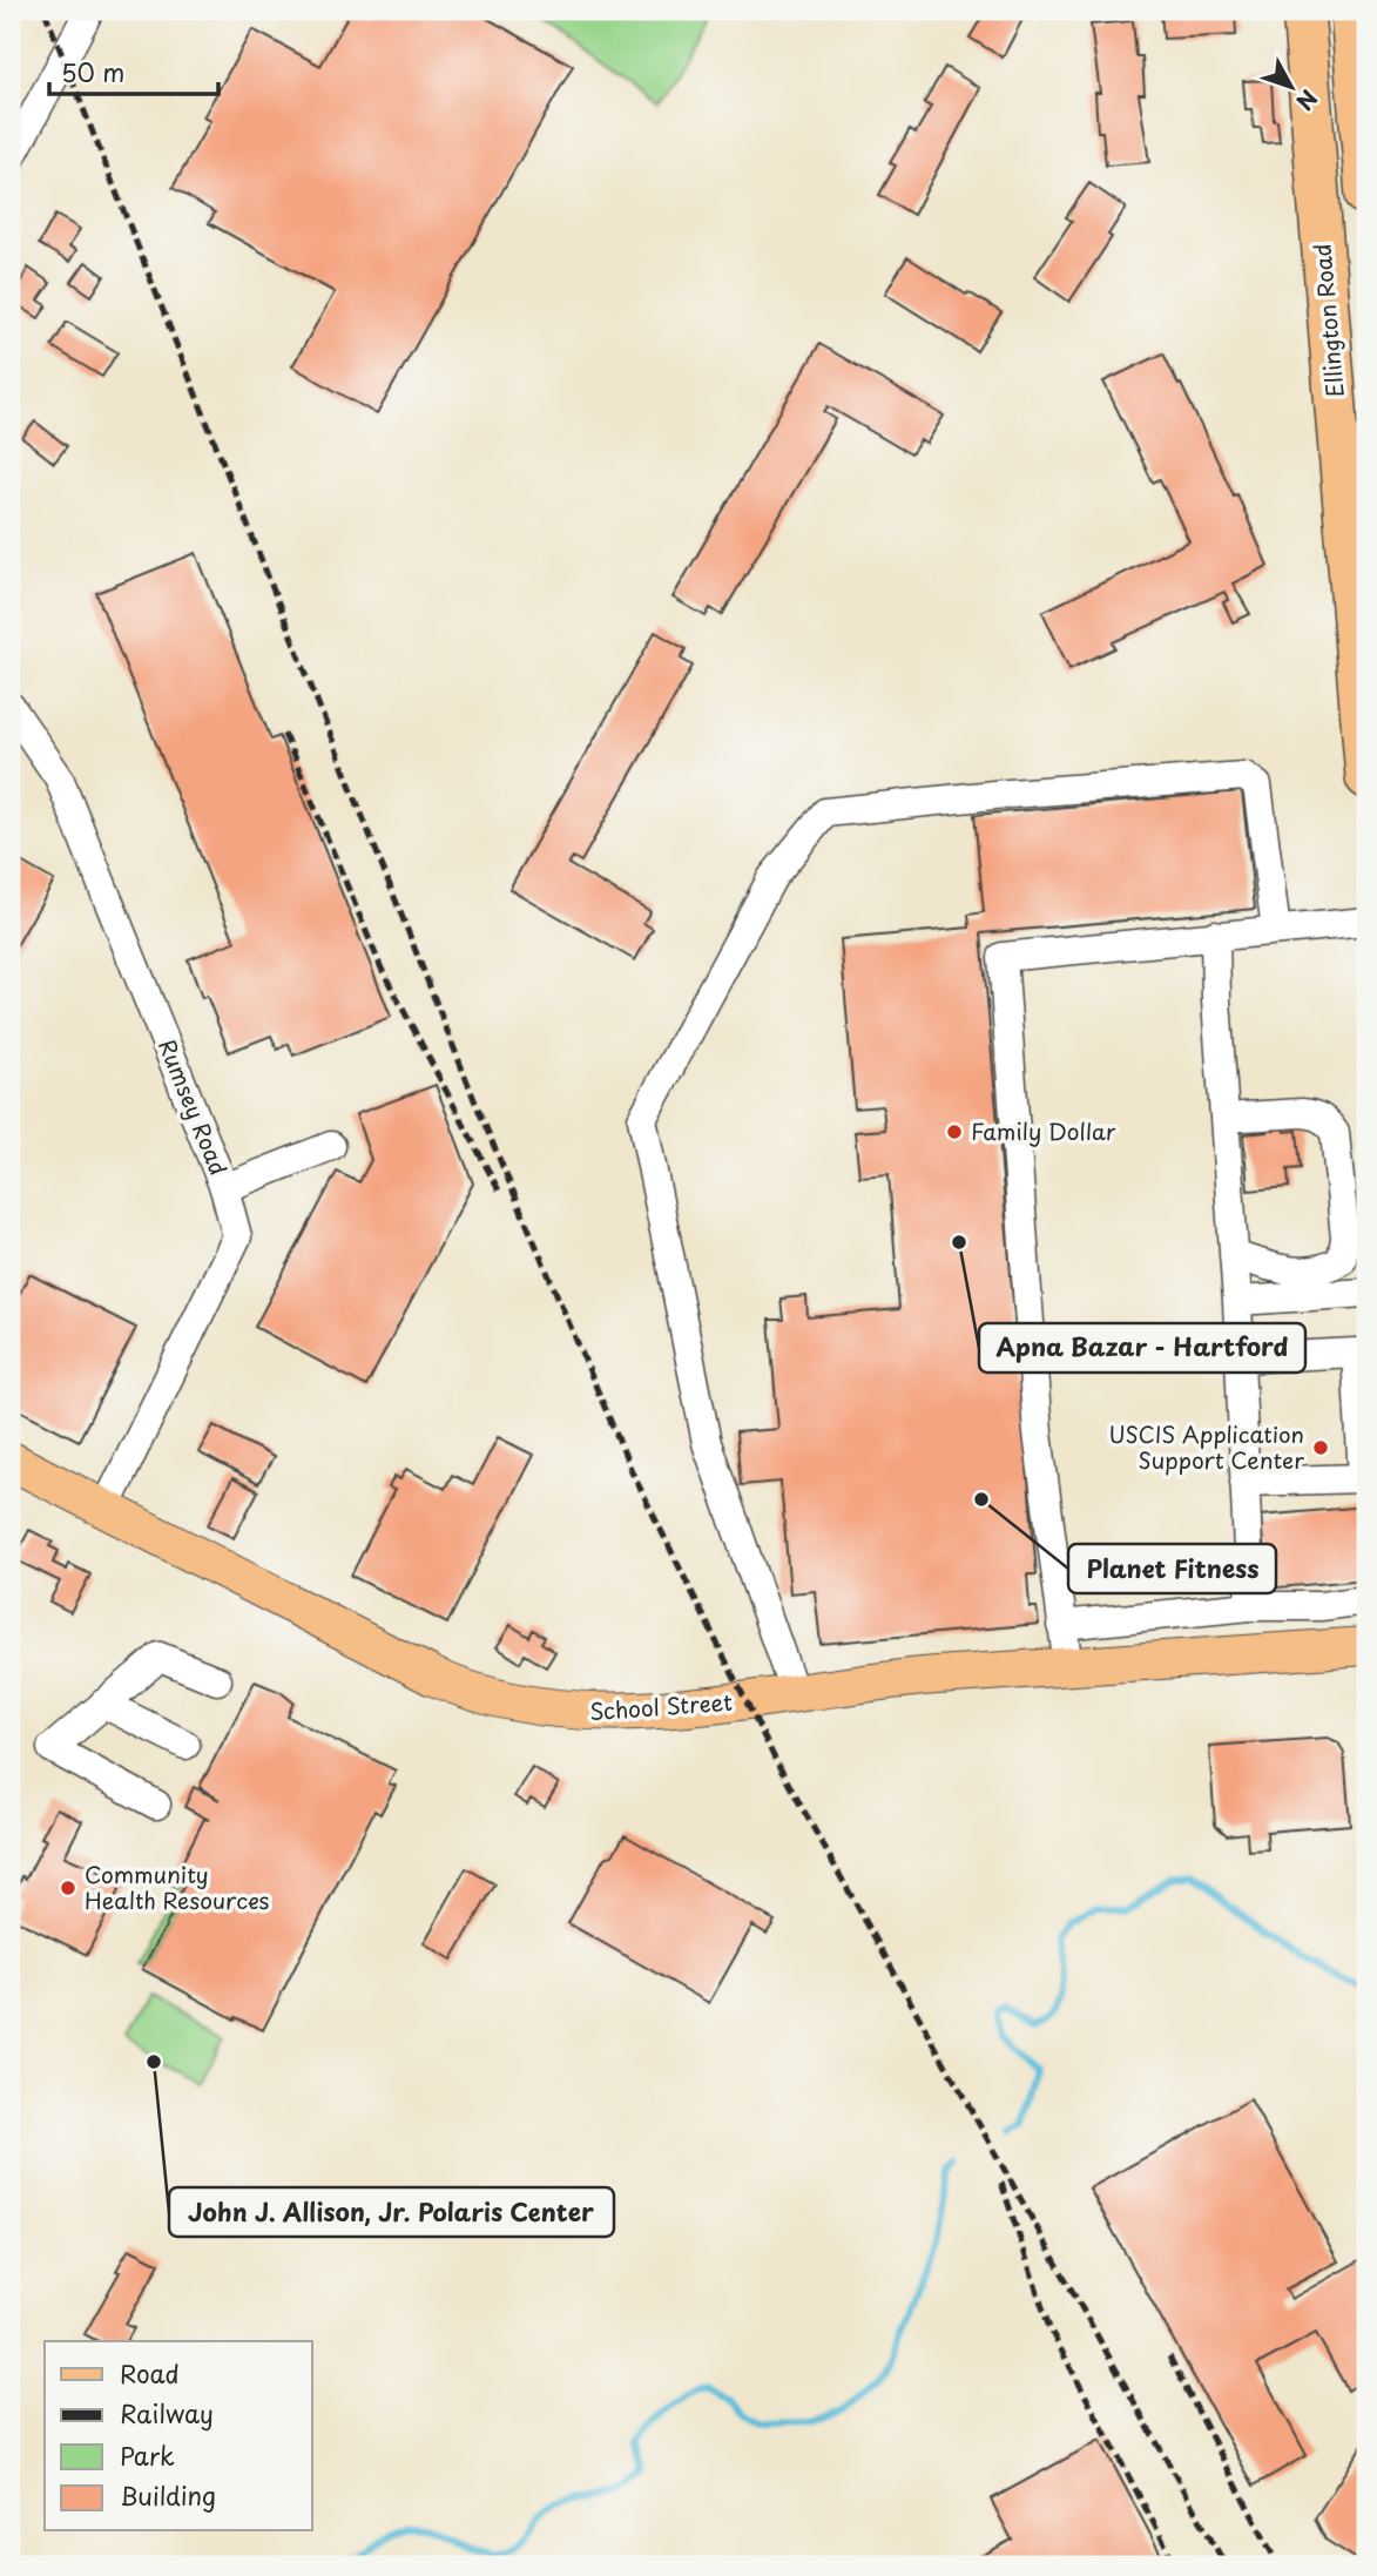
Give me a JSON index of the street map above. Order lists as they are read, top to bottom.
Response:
{
  "streets": {
    "highway": ["Ellington Road"],
    "main road": ["School Street"],
    "street": ["Rumsey Road"]
  },
  "crossings": [
    ["Rumsey Road", "School Street"]
  ],
  "places": [
    "Family Dollar",
    "Apna Bazar - Hartford",
    "USCIS Application Support Center",
    "Planet Fitness",
    "Community Health Resources",
    "John J. Allison, Jr. Polaris Center"
  ],
  "legend": [
    "Road",
    "Railway",
    "Park",
    "Building"
  ],
  "scale_bar": "50 m",
  "north": "bottom right"
}
